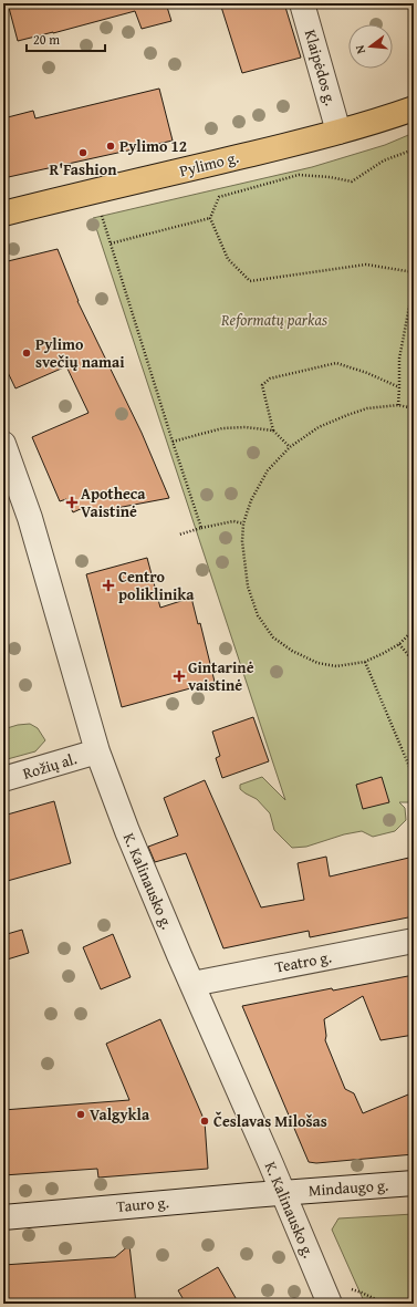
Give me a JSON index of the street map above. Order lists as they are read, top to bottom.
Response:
{
  "streets": {
    "main road": ["Pylimo g."],
    "street": [
      "Klaipėdos g.",
      "Rožių al.",
      "K. Kalinausko g.",
      "Teatro g.",
      "Mindaugo g.",
      "Tauro g."
    ]
  },
  "crossings": [
    ["Klaipėdos g.", "Pylimo g."],
    ["Rožių al.", "K. Kalinausko g."],
    ["K. Kalinausko g.", "Teatro g."],
    ["K. Kalinausko g.", "Mindaugo g."],
    ["K. Kalinausko g.", "Tauro g."],
    ["Mindaugo g.", "Tauro g."]
  ],
  "parks": ["Reformatų parkas"],
  "places": {
    "other": [
      "Pylimo 12",
      "R'Fashion",
      "Pylimo svečių namai",
      "Valgykla",
      "Česlavas Milošas"
    ],
    "health": ["Apotheca Vaistinė", "Centro poliklinika", "Gintarinė vaistinė"]
  },
  "scale_bar": "20 m",
  "north": "left"
}
